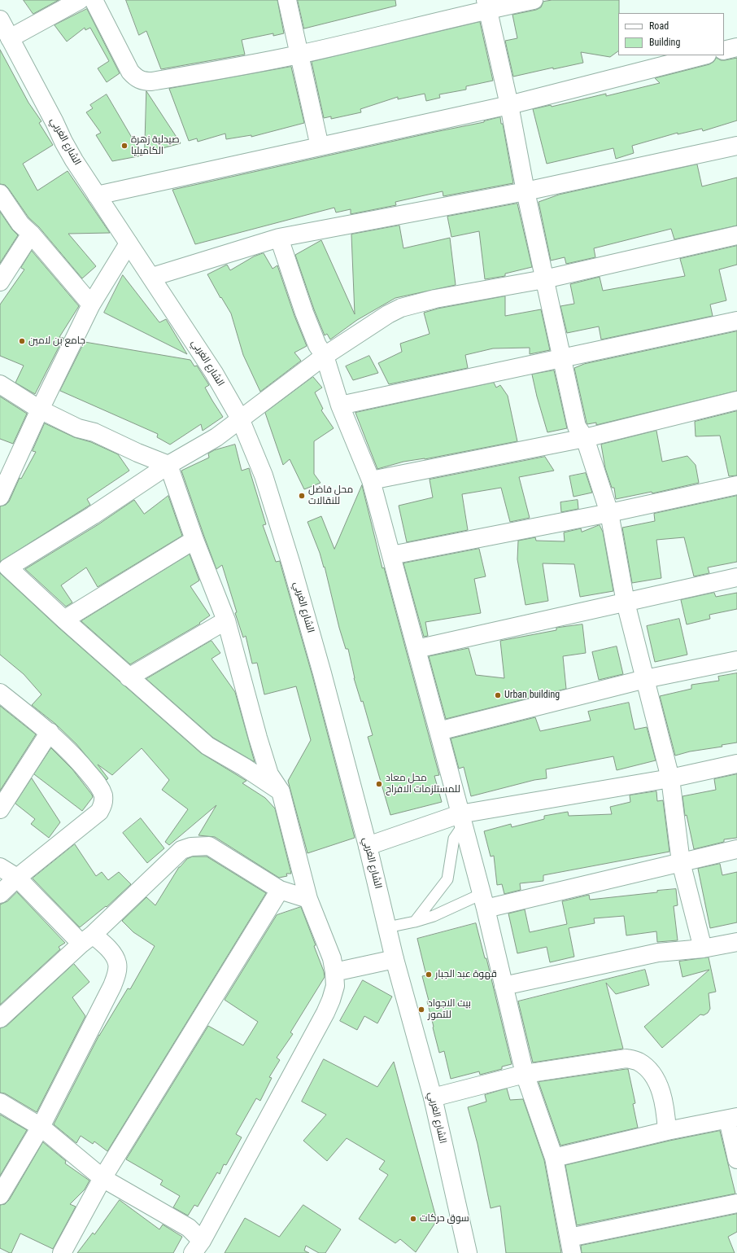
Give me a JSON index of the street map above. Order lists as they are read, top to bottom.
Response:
{
  "streets": {
    "street": ["الشارع الغربي"]
  },
  "places": [
    "صيدلية زهرة الكاميليا",
    "جامع بن لامين",
    "محل فاضل للنقالات",
    "Urban building",
    "محل معاد للمستلزمات الافراح",
    "قهوة عبد الجبار",
    "بيت الاجواد للتمور",
    "سوق حركات"
  ],
  "legend": ["Road", "Building"]
}
